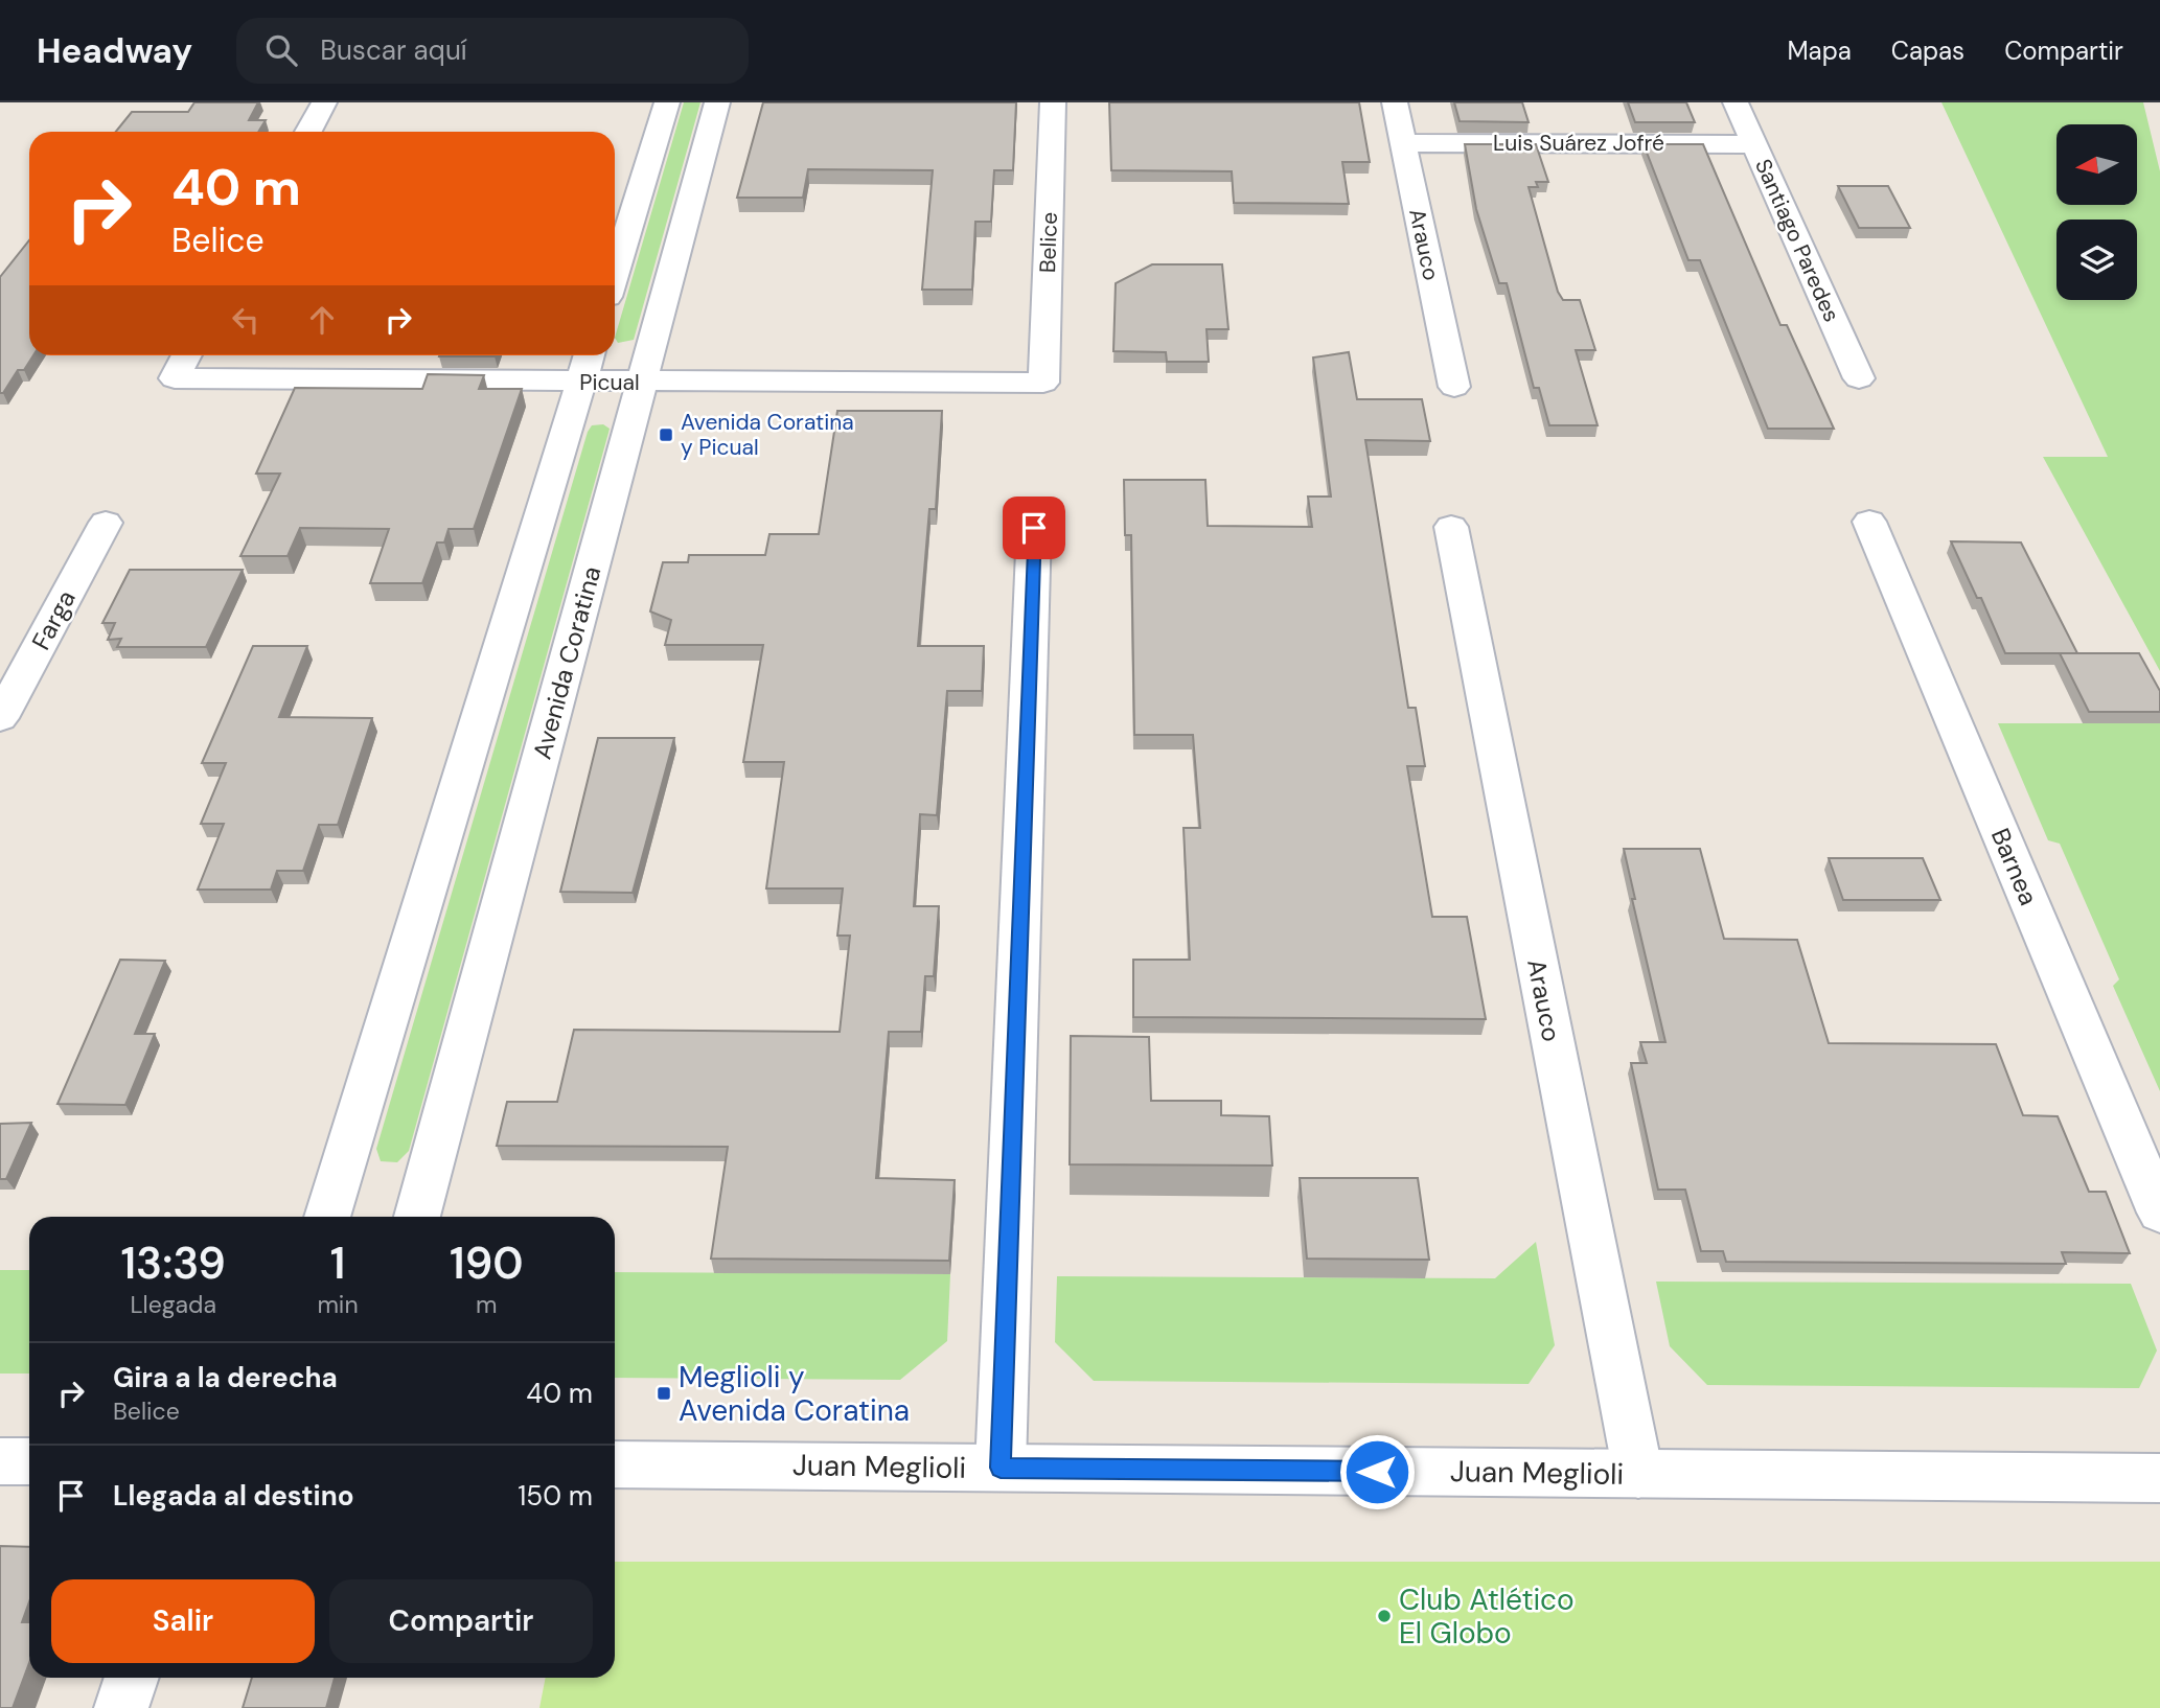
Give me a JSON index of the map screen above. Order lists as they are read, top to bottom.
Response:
{
  "streets": {
    "street": [
      "Luis Suárez Jofré",
      "Santiago Paredes",
      "Belice",
      "Arauco",
      "Picual",
      "Farga",
      "Avenida Coratina",
      "Barnea",
      "Juan Meglioli"
    ]
  },
  "crossings": [
    ["Luis Suárez Jofré", "Santiago Paredes"],
    ["Luis Suárez Jofré", "Arauco"],
    ["Belice", "Picual"],
    ["Arauco", "Juan Meglioli"],
    ["Picual", "Avenida Coratina"]
  ],
  "places": {
    "transit": ["Avenida Coratina y Picual", "Meglioli y Avenida Coratina"],
    "other": ["Club Atlético El Globo"]
  },
  "north": "left",
  "page": {
    "header": "Headway",
    "search": "Buscar aquí",
    "nav": ["Mapa", "Capas", "Compartir"],
    "turn": ["40 m", "Belice"],
    "eta": [
      "13:39",
      "Llegada",
      "1",
      "min",
      "190",
      "m"
    ],
    "list": [
      {
        "name": "Gira a la derecha",
        "note": "Belice",
        "value": "40 m"
      },
      {
        "name": "Llegada al destino",
        "value": "150 m"
      }
    ],
    "buttons": ["Salir", "Compartir"]
  }
}
